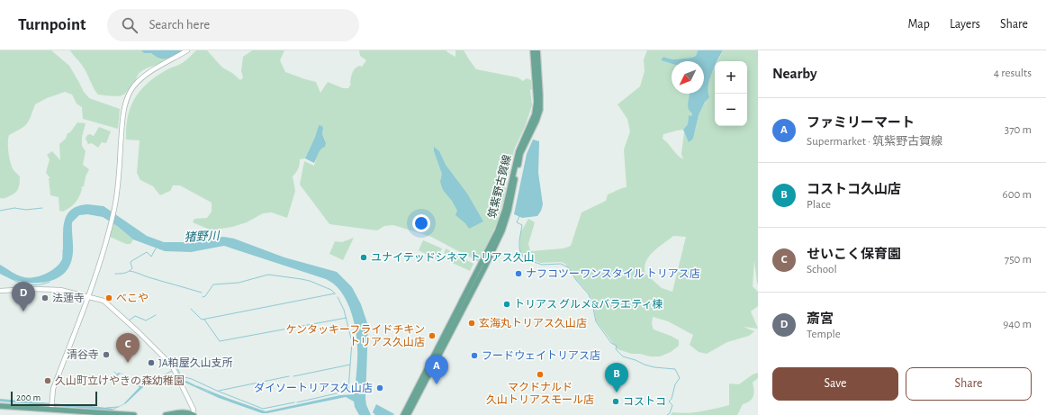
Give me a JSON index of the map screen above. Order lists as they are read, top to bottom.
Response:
{
  "streets": {
    "main road": ["筑紫野古賀線"]
  },
  "water": ["猪野川"],
  "places": [
    "ユナイテッドシネマ トリアス久山",
    "ナフコツーワンスタイル トリアス店",
    "法蓮寺",
    "べこや",
    "トリアス グルメ&バラエティ棟",
    "玄海丸トリアス久山店",
    "ケンタッキーフライドチキン トリアス久山店",
    "清谷寺",
    "フードウェイトリアス店",
    "JA粕屋久山支所",
    "マクドナルド 久山トリアスモール店",
    "久山町立けやきの森幼稚園",
    "ダイソートリアス久山店",
    "コストコ"
  ],
  "scale_bar": "200 m",
  "north": "bottom left",
  "page": {
    "header": "Turnpoint",
    "search": "Search here",
    "nav": ["Map", "Layers", "Share"],
    "heading": ["Nearby", "4 results"],
    "map_buttons": ["+", "−"],
    "list": [
      {
        "mark": "A",
        "name": "ファミリーマート",
        "note": "Supermarket · 筑紫野古賀線",
        "value": "370 m"
      },
      {
        "mark": "B",
        "name": "コストコ久山店",
        "note": "Place",
        "value": "600 m"
      },
      {
        "mark": "C",
        "name": "せいこく保育園",
        "note": "School",
        "value": "750 m"
      },
      {
        "mark": "D",
        "name": "斎宮",
        "note": "Temple",
        "value": "940 m"
      }
    ],
    "pins": [
      "D",
      "C",
      "A",
      "B"
    ],
    "buttons": ["Save", "Share"],
    "scale": "200 m"
  }
}
